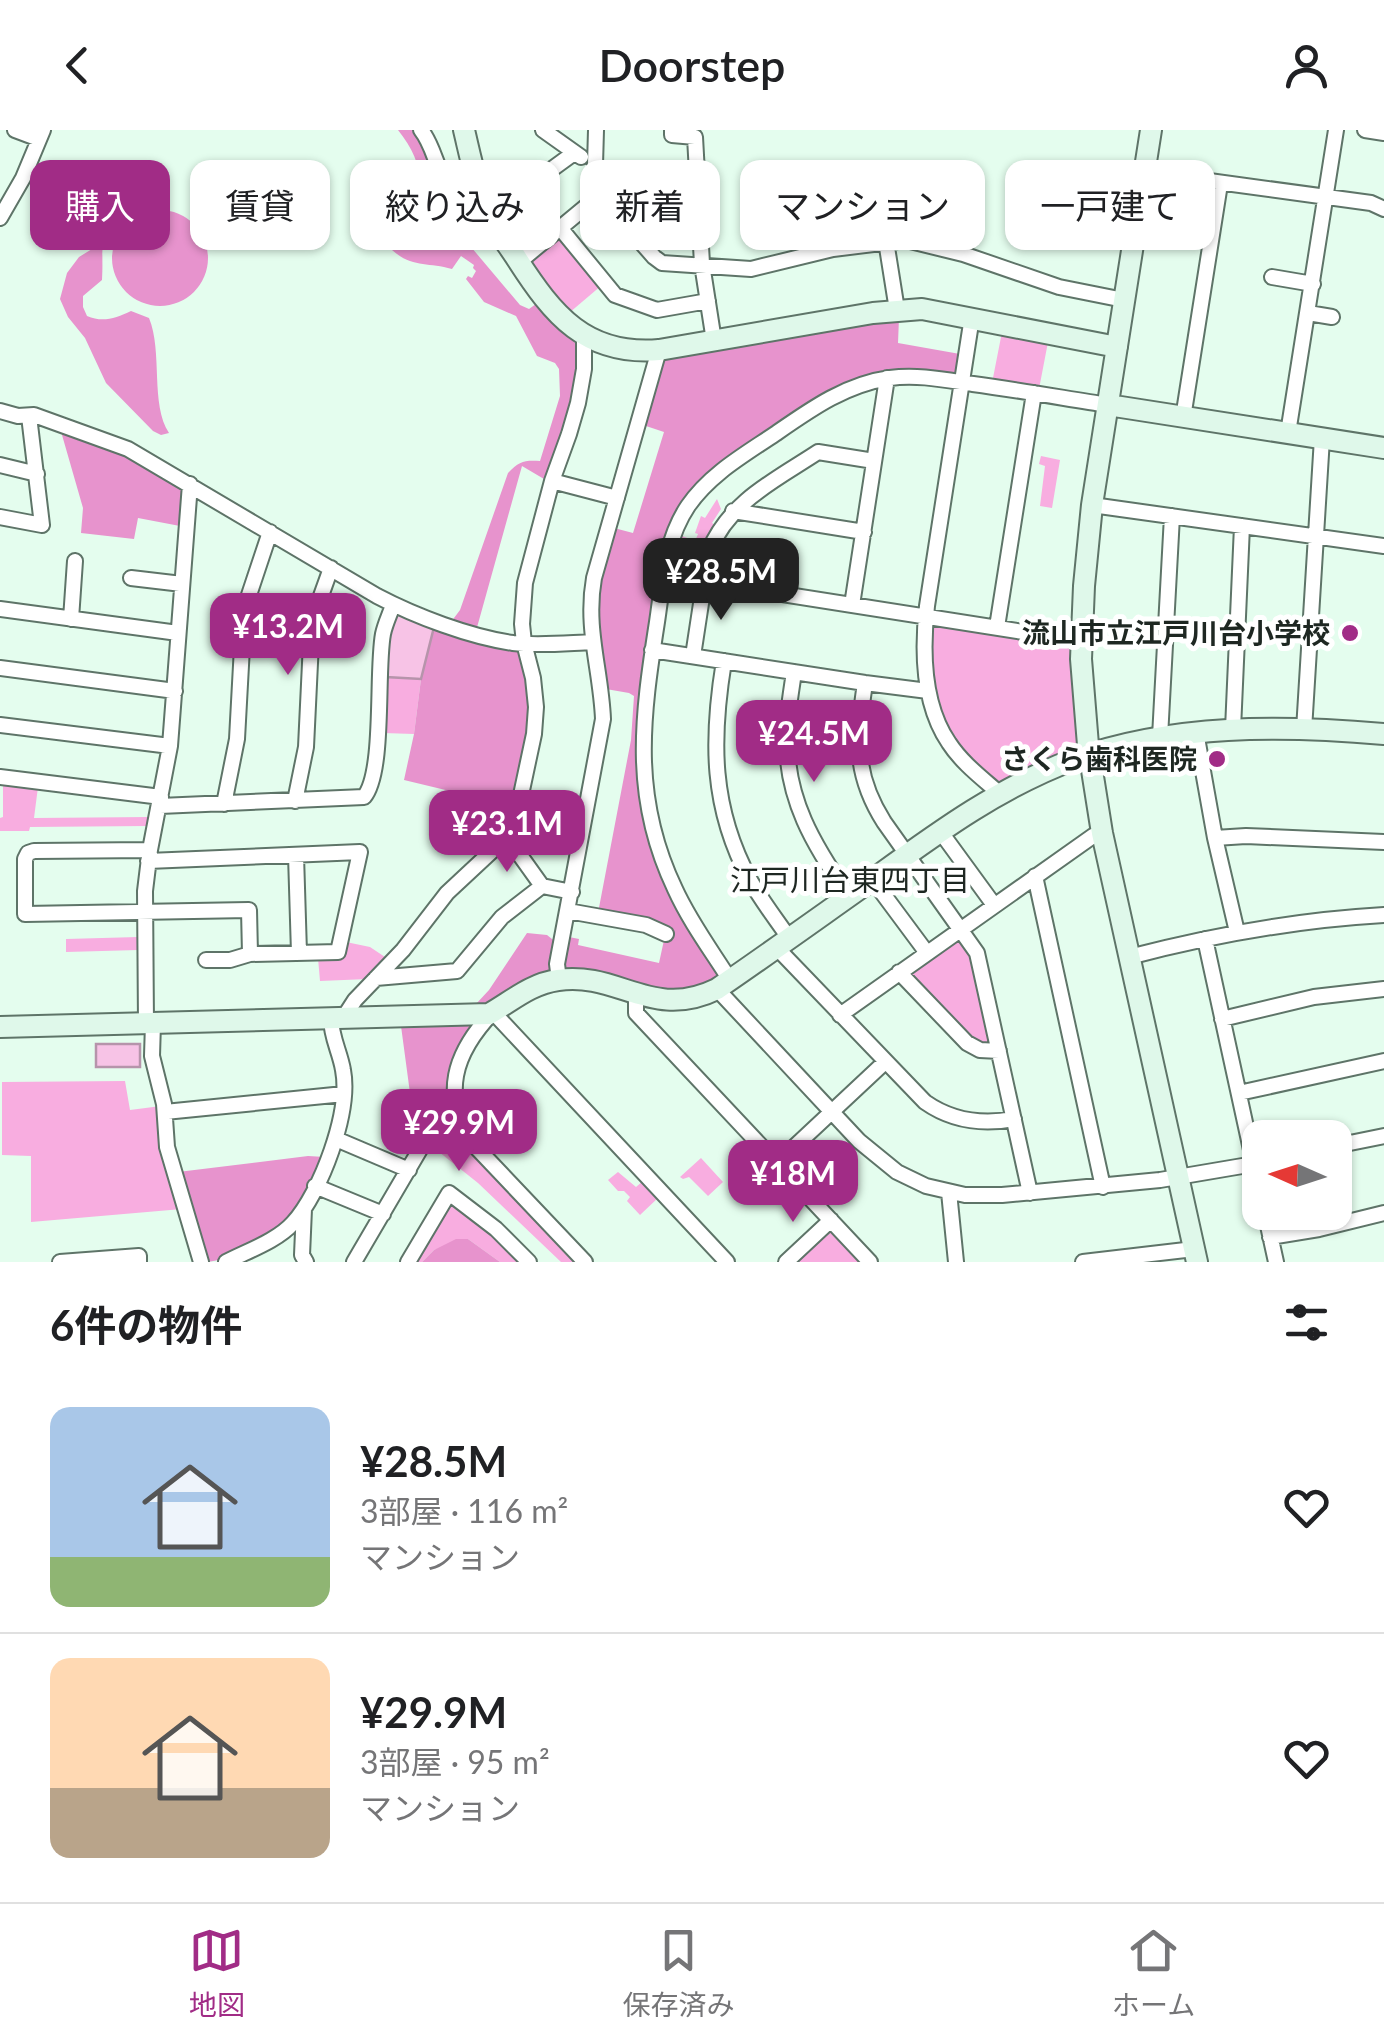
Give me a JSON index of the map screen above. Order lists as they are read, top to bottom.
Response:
{
  "districts": ["江戸川台東四丁目"],
  "places": ["流山市立江戸川台小学校", "さくら歯科医院"],
  "north": "left",
  "page": {
    "header": "Doorstep",
    "chip": [
      "購入",
      "賃貸",
      "絞り込み",
      "新着",
      "マンション",
      "一戸建て"
    ],
    "price": [
      "¥28.5M",
      "¥13.2M",
      "¥24.5M",
      "¥23.1M",
      "¥29.9M",
      "¥18M"
    ],
    "heading": "6件の物件",
    "list": [
      {
        "name": "¥28.5M",
        "note": "3部屋 · 116 m² · マンション"
      },
      {
        "name": "¥29.9M",
        "note": "3部屋 · 95 m² · マンション"
      }
    ],
    "tabs": ["地図", "保存済み", "ホーム"]
  }
}
